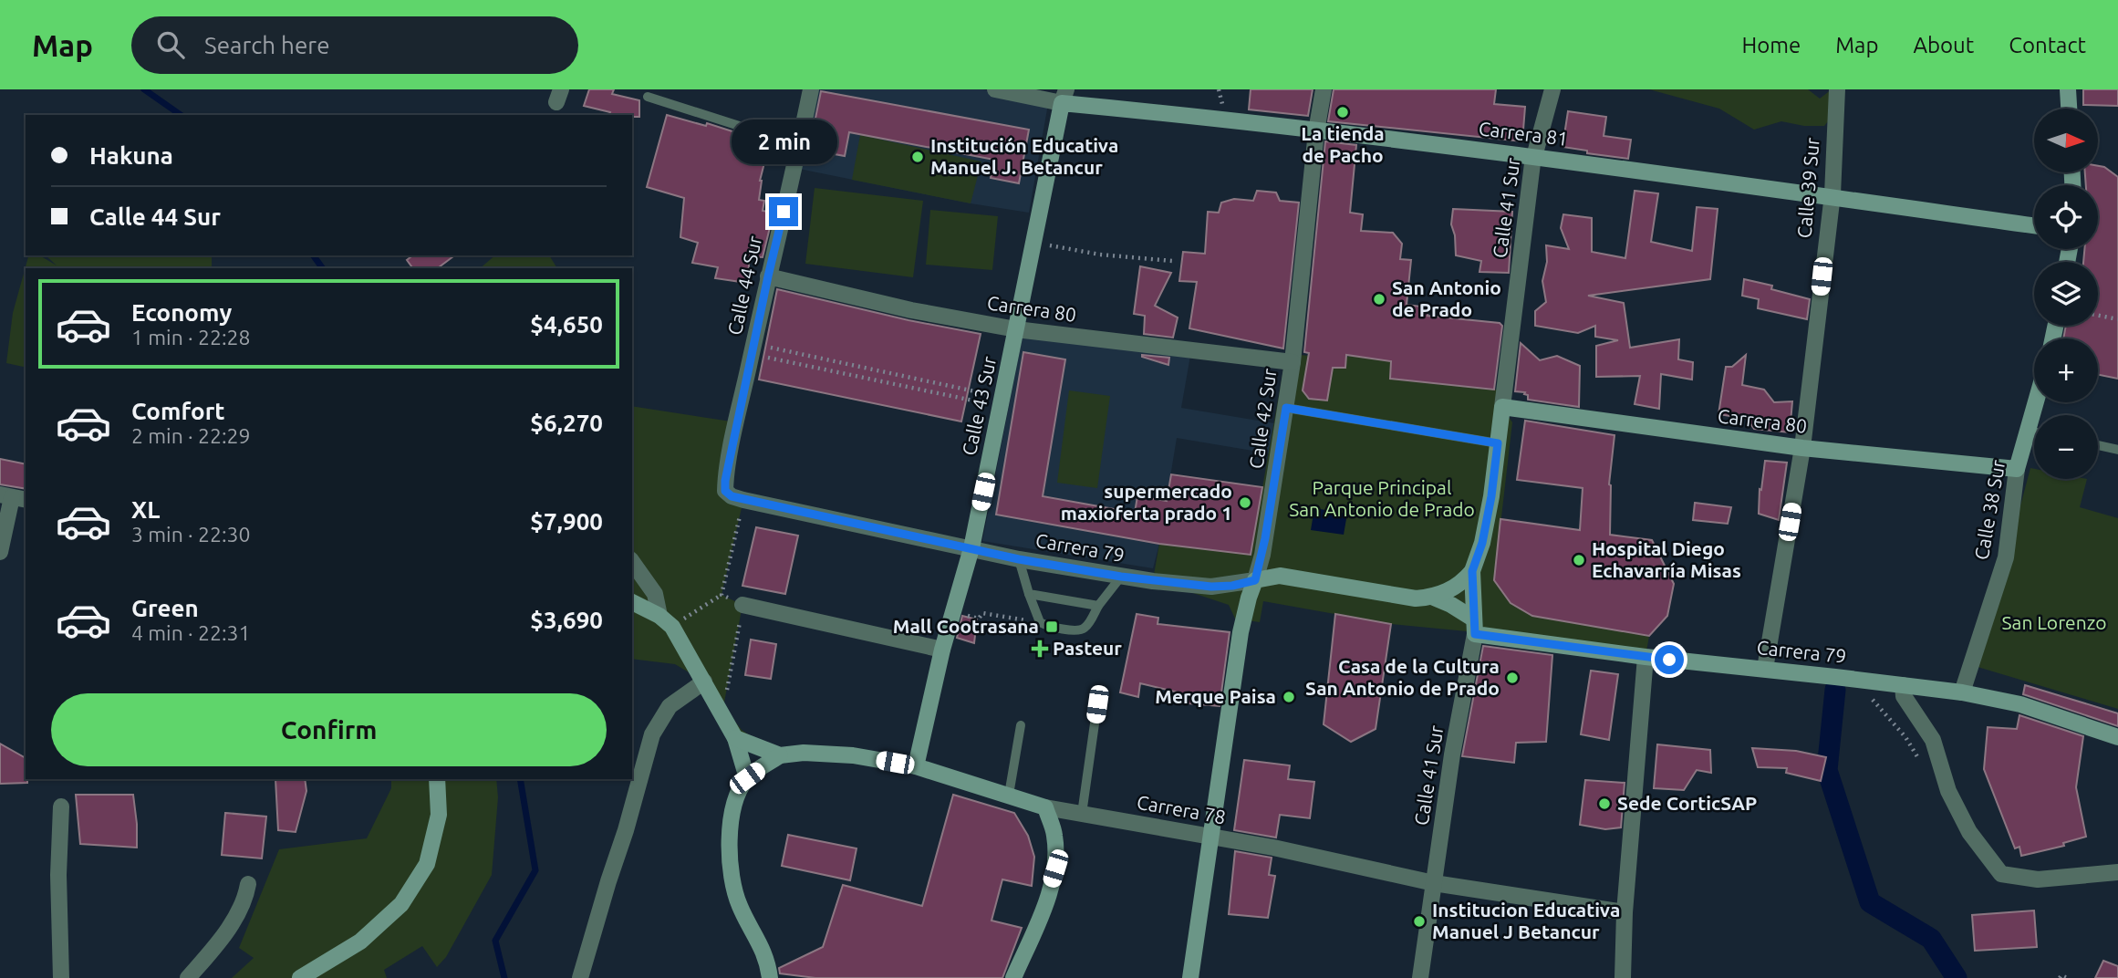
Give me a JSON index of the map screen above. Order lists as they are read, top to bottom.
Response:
{
  "streets": {
    "main road": [
      "Carrera 81",
      "Calle 41 Sur",
      "Carrera 80",
      "Calle 43 Sur",
      "Calle 42 Sur",
      "Calle 38 Sur",
      "Carrera 79",
      "Carrera 78"
    ],
    "street": ["Calle 39 Sur", "Calle 44 Sur"]
  },
  "crossings": [
    ["Carrera 81", "Calle 39 Sur"],
    ["Carrera 81", "Calle 41 Sur"],
    ["Carrera 81", "Calle 43 Sur"],
    ["Carrera 81", "Calle 42 Sur"],
    ["Calle 39 Sur", "Carrera 80"],
    ["Calle 39 Sur", "Carrera 79"],
    ["Calle 41 Sur", "Carrera 80"],
    ["Calle 41 Sur", "Carrera 79"],
    ["Calle 41 Sur", "Carrera 78"],
    ["Calle 44 Sur", "Carrera 80"],
    ["Calle 44 Sur", "Carrera 79"],
    ["Carrera 80", "Calle 43 Sur"],
    ["Carrera 80", "Calle 42 Sur"],
    ["Carrera 80", "Calle 38 Sur"],
    ["Calle 43 Sur", "Carrera 79"],
    ["Calle 43 Sur", "Carrera 78"],
    ["Calle 42 Sur", "Carrera 79"],
    ["Calle 42 Sur", "Carrera 78"],
    ["Calle 38 Sur", "Carrera 79"]
  ],
  "parks": ["Parque Principal San Antonio de Prado", "San Lorenzo"],
  "places": {
    "other": [
      "La tienda de Pacho",
      "Institución Educativa Manuel J. Betancur",
      "San Antonio de Prado",
      "supermercado maxioferta prado 1",
      "Hospital Diego Echavarría Misas",
      "Casa de la Cultura San Antonio de Prado",
      "Merque Paisa",
      "Sede CorticSAP",
      "Institucion Educativa Manuel J Betancur"
    ],
    "transit": ["Mall Cootrasana"],
    "health": ["Pasteur"]
  },
  "north": "right",
  "page": {
    "header": "Map",
    "search": "Search here",
    "nav": [
      "Home",
      "Map",
      "About",
      "Contact"
    ],
    "map_buttons": ["+", "−"],
    "banner": ["Hakuna", "Calle 44 Sur"],
    "bubble": "2 min",
    "list": [
      {
        "name": "Economy",
        "note": "1 min · 22:28",
        "value": "$4,650"
      },
      {
        "name": "Comfort",
        "note": "2 min · 22:29",
        "value": "$6,270"
      },
      {
        "name": "XL",
        "note": "3 min · 22:30",
        "value": "$7,900"
      },
      {
        "name": "Green",
        "note": "4 min · 22:31",
        "value": "$3,690"
      }
    ],
    "buttons": "Confirm"
  }
}
